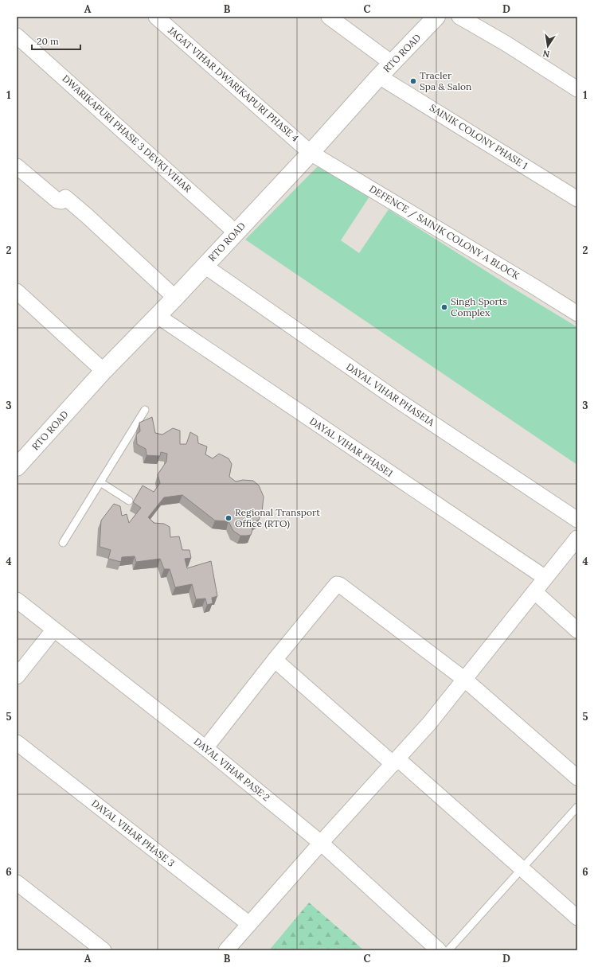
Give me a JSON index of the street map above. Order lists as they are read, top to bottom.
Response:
{
  "streets": {
    "street": [
      "RTO ROAD",
      "JAGAT VIHAR DWARIKAPURI PHASE 4",
      "DWARIKAPURI PHASE 3 DEVKI VIHAR",
      "SAINIK COLONY PHASE 1",
      "DEFENCE / SAINIK COLONY A BLOCK",
      "DAYAL VIHAR PHASE1A",
      "DAYAL VIHAR PHASE1",
      "DAYAL VIHAR PASE 2",
      "DAYAL VIHAR PHASE 3"
    ]
  },
  "crossings": [
    ["RTO ROAD", "JAGAT VIHAR DWARIKAPURI PHASE 4"],
    ["RTO ROAD", "DWARIKAPURI PHASE 3 DEVKI VIHAR"],
    ["RTO ROAD", "SAINIK COLONY PHASE 1"],
    ["RTO ROAD", "DEFENCE / SAINIK COLONY A BLOCK"],
    ["RTO ROAD", "DAYAL VIHAR PHASE1A"],
    ["RTO ROAD", "DAYAL VIHAR PHASE1"],
    ["JAGAT VIHAR DWARIKAPURI PHASE 4", "DEFENCE / SAINIK COLONY A BLOCK"]
  ],
  "places": ["Tracler Spa & Salon", "Singh Sports Complex", "Regional Transport Office (RTO)"],
  "scale_bar": "20 m",
  "north": "bottom",
  "grid": {
    "columns": [
      "A",
      "B",
      "C",
      "D"
    ],
    "rows": [
      "1",
      "2",
      "3",
      "4",
      "5",
      "6"
    ]
  }
}
